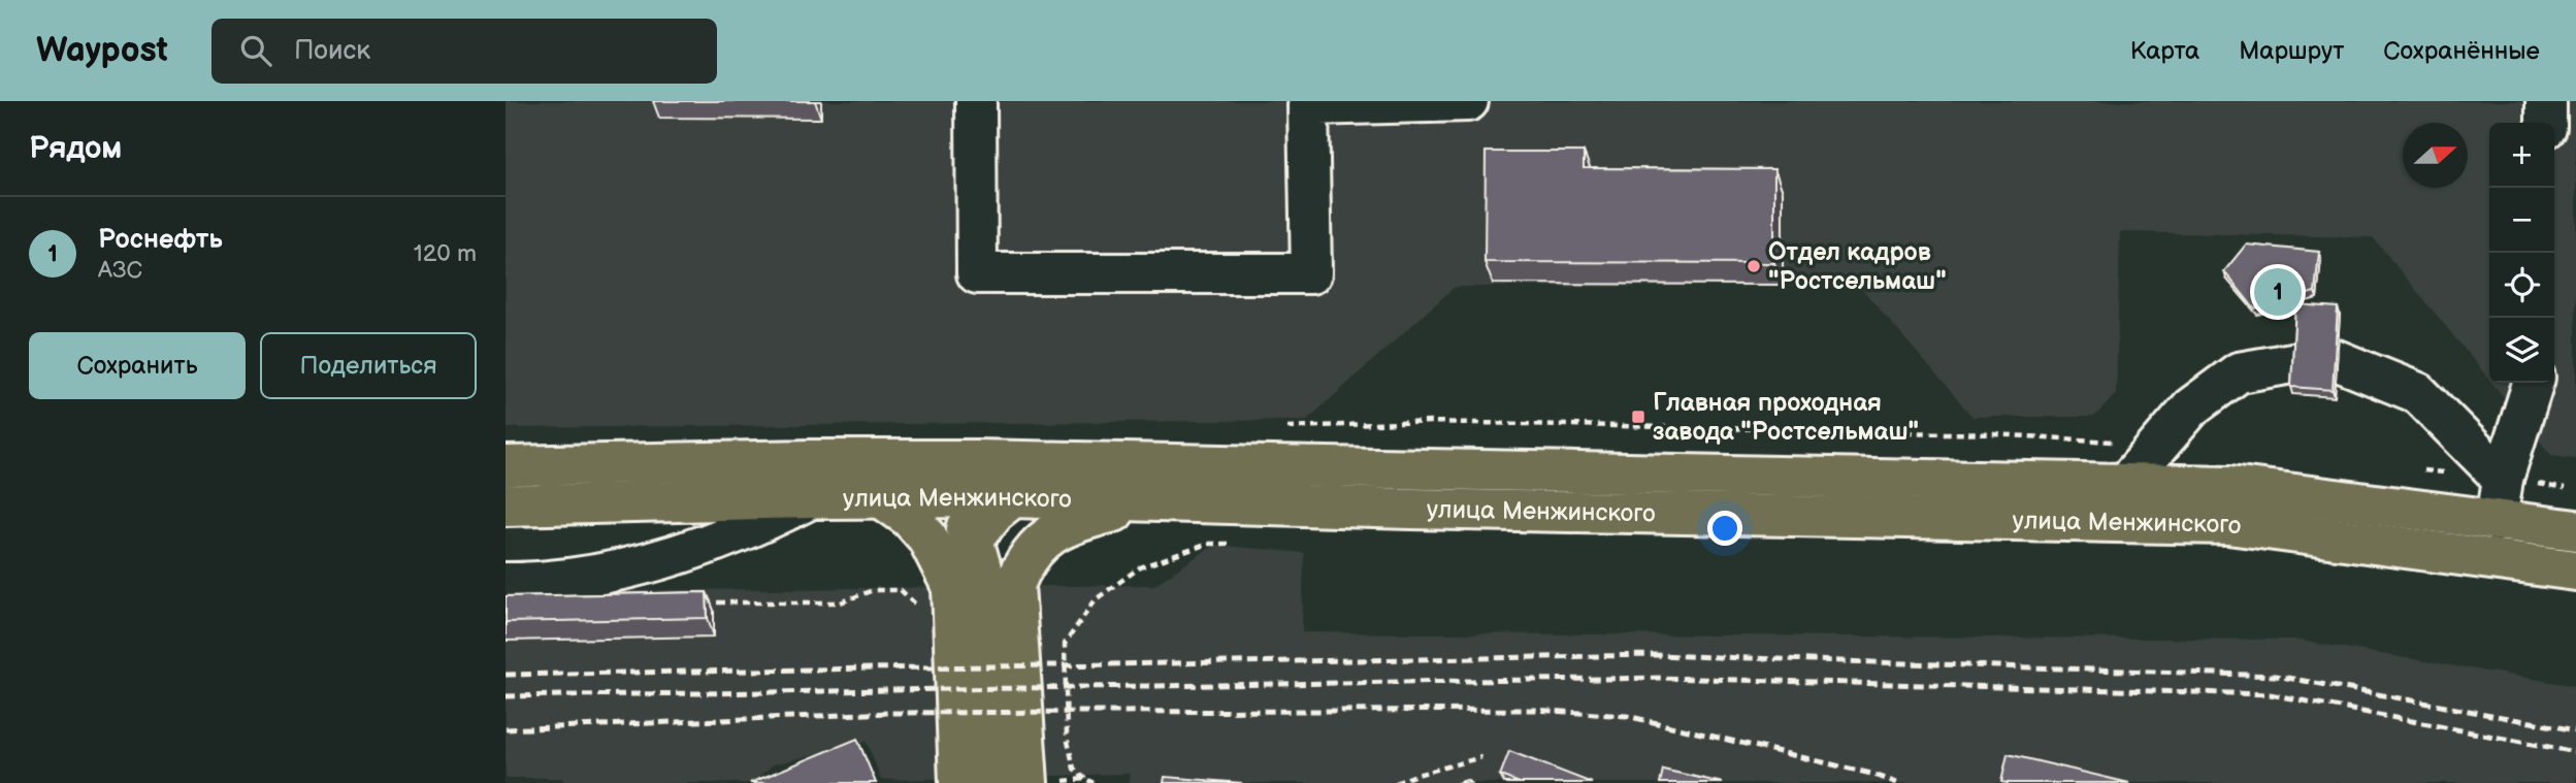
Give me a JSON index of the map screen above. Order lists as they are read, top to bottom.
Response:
{
  "streets": {
    "main road": ["улица Менжинского"]
  },
  "places": {
    "other": ["Отдел кадров \"Ростсельмаш\""],
    "transit": ["Главная проходная завода \"Ростсельмаш\""]
  },
  "north": "right",
  "page": {
    "header": "Waypost",
    "search": "Поиск",
    "nav": ["Карта", "Маршрут", "Сохранённые"],
    "heading": "Рядом",
    "map_buttons": ["+", "−"],
    "list": [
      {
        "mark": "1",
        "name": "Роснефть",
        "note": "АЗС",
        "value": "120 m"
      }
    ],
    "pins": "1",
    "buttons": ["Сохранить", "Поделиться"]
  }
}
